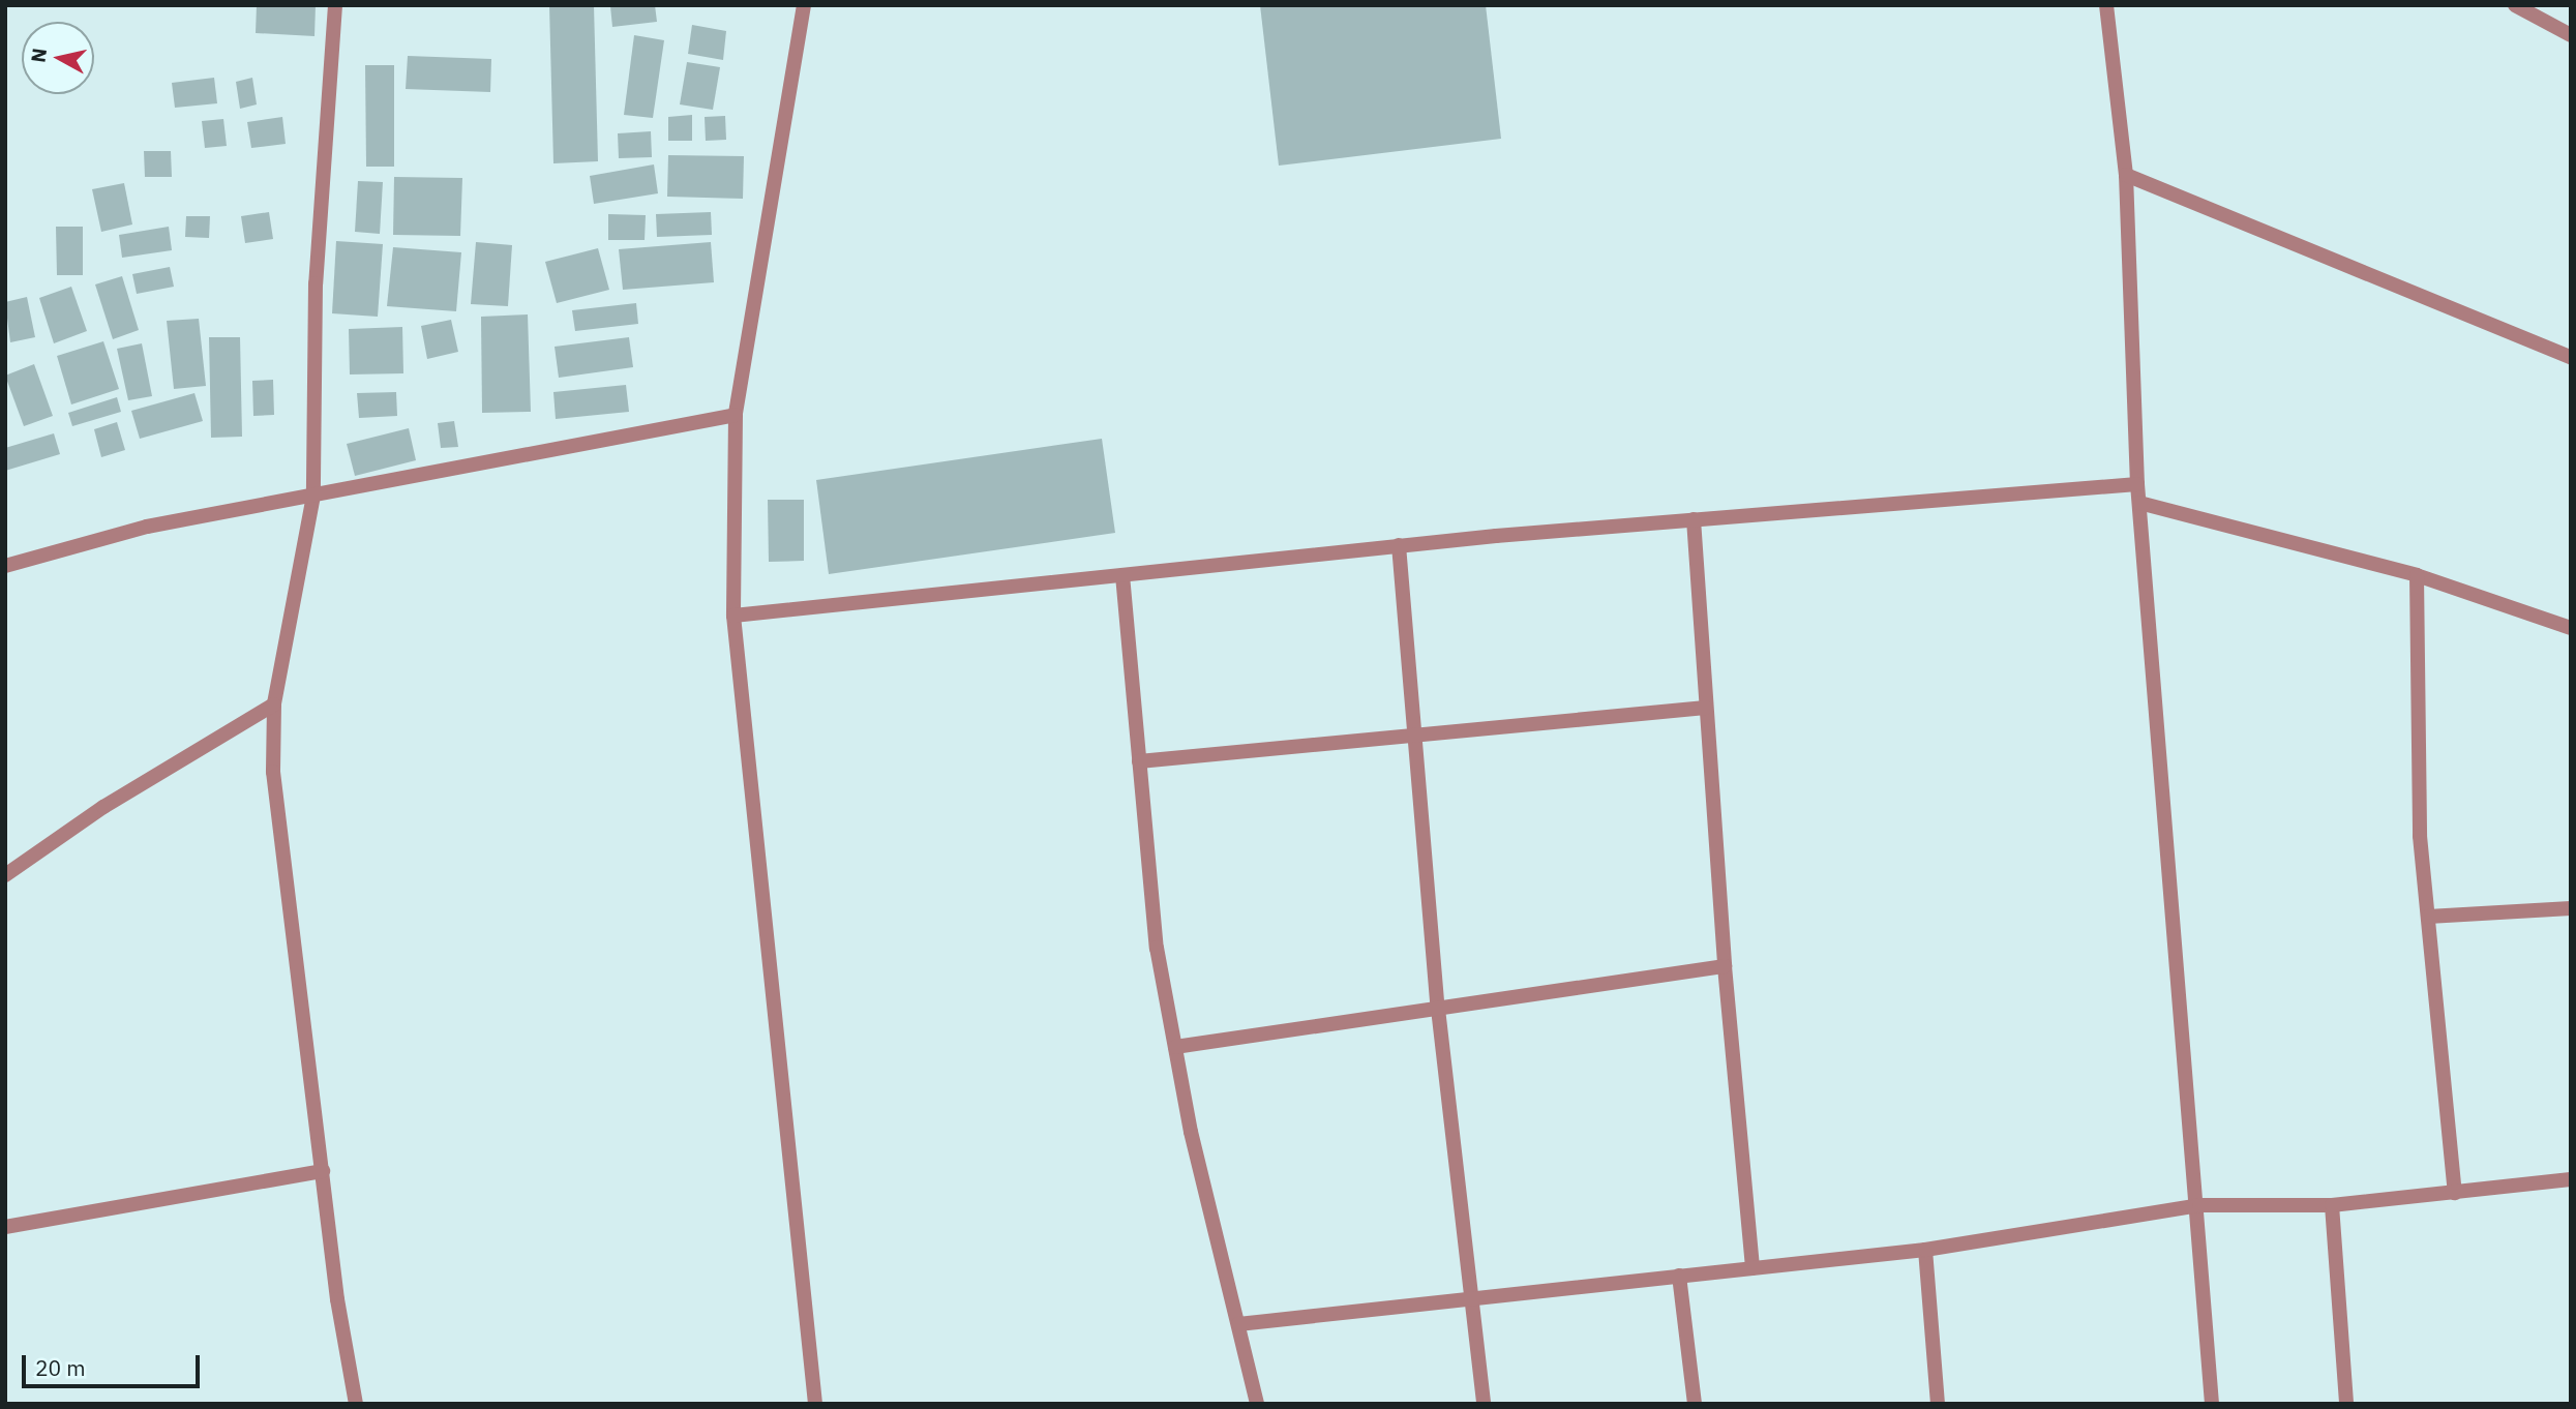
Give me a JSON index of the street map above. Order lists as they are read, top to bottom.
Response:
{
  "scale_bar": "20 m",
  "north": "left"
}
